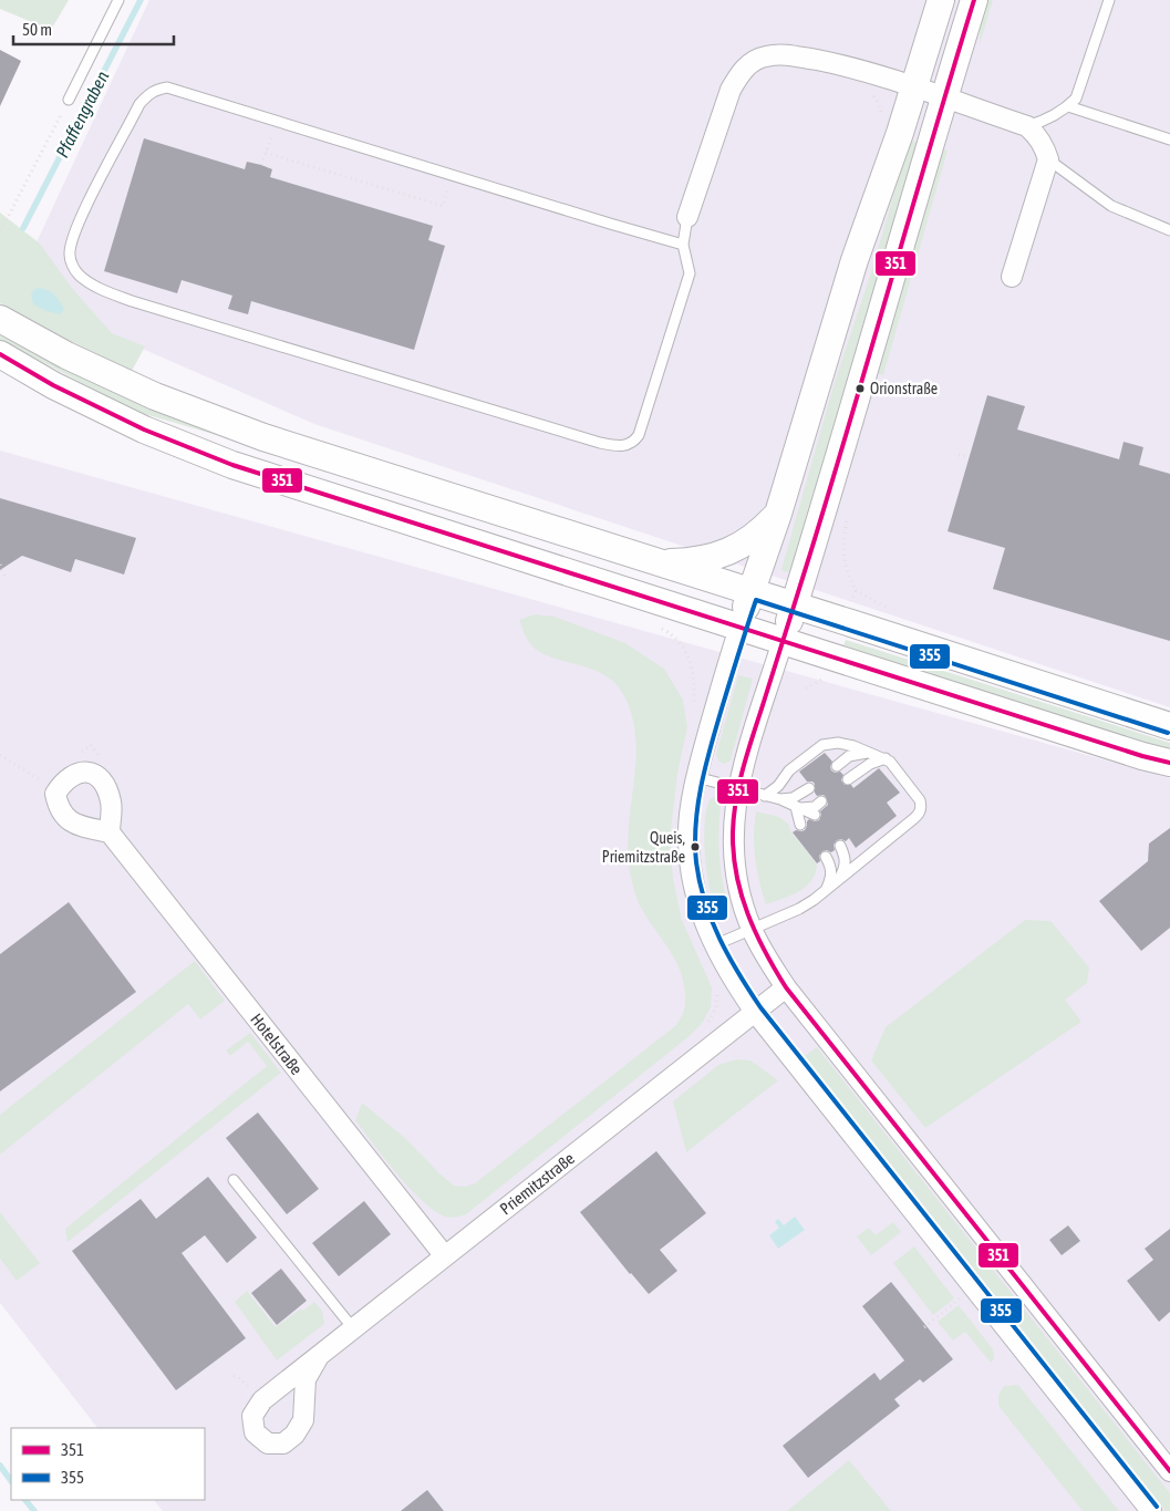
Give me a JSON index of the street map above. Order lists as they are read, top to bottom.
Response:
{
  "streets": {
    "street": ["Hotelstraße", "Priemitzstraße"]
  },
  "crossings": [
    ["Hotelstraße", "Priemitzstraße"]
  ],
  "water": ["Pfaffengraben"],
  "places": ["Orionstraße", "Queis, Priemitzstraße"],
  "lines": ["transit line 351", "transit line 355"],
  "legend": ["351", "355"],
  "scale_bar": "50 m"
}
